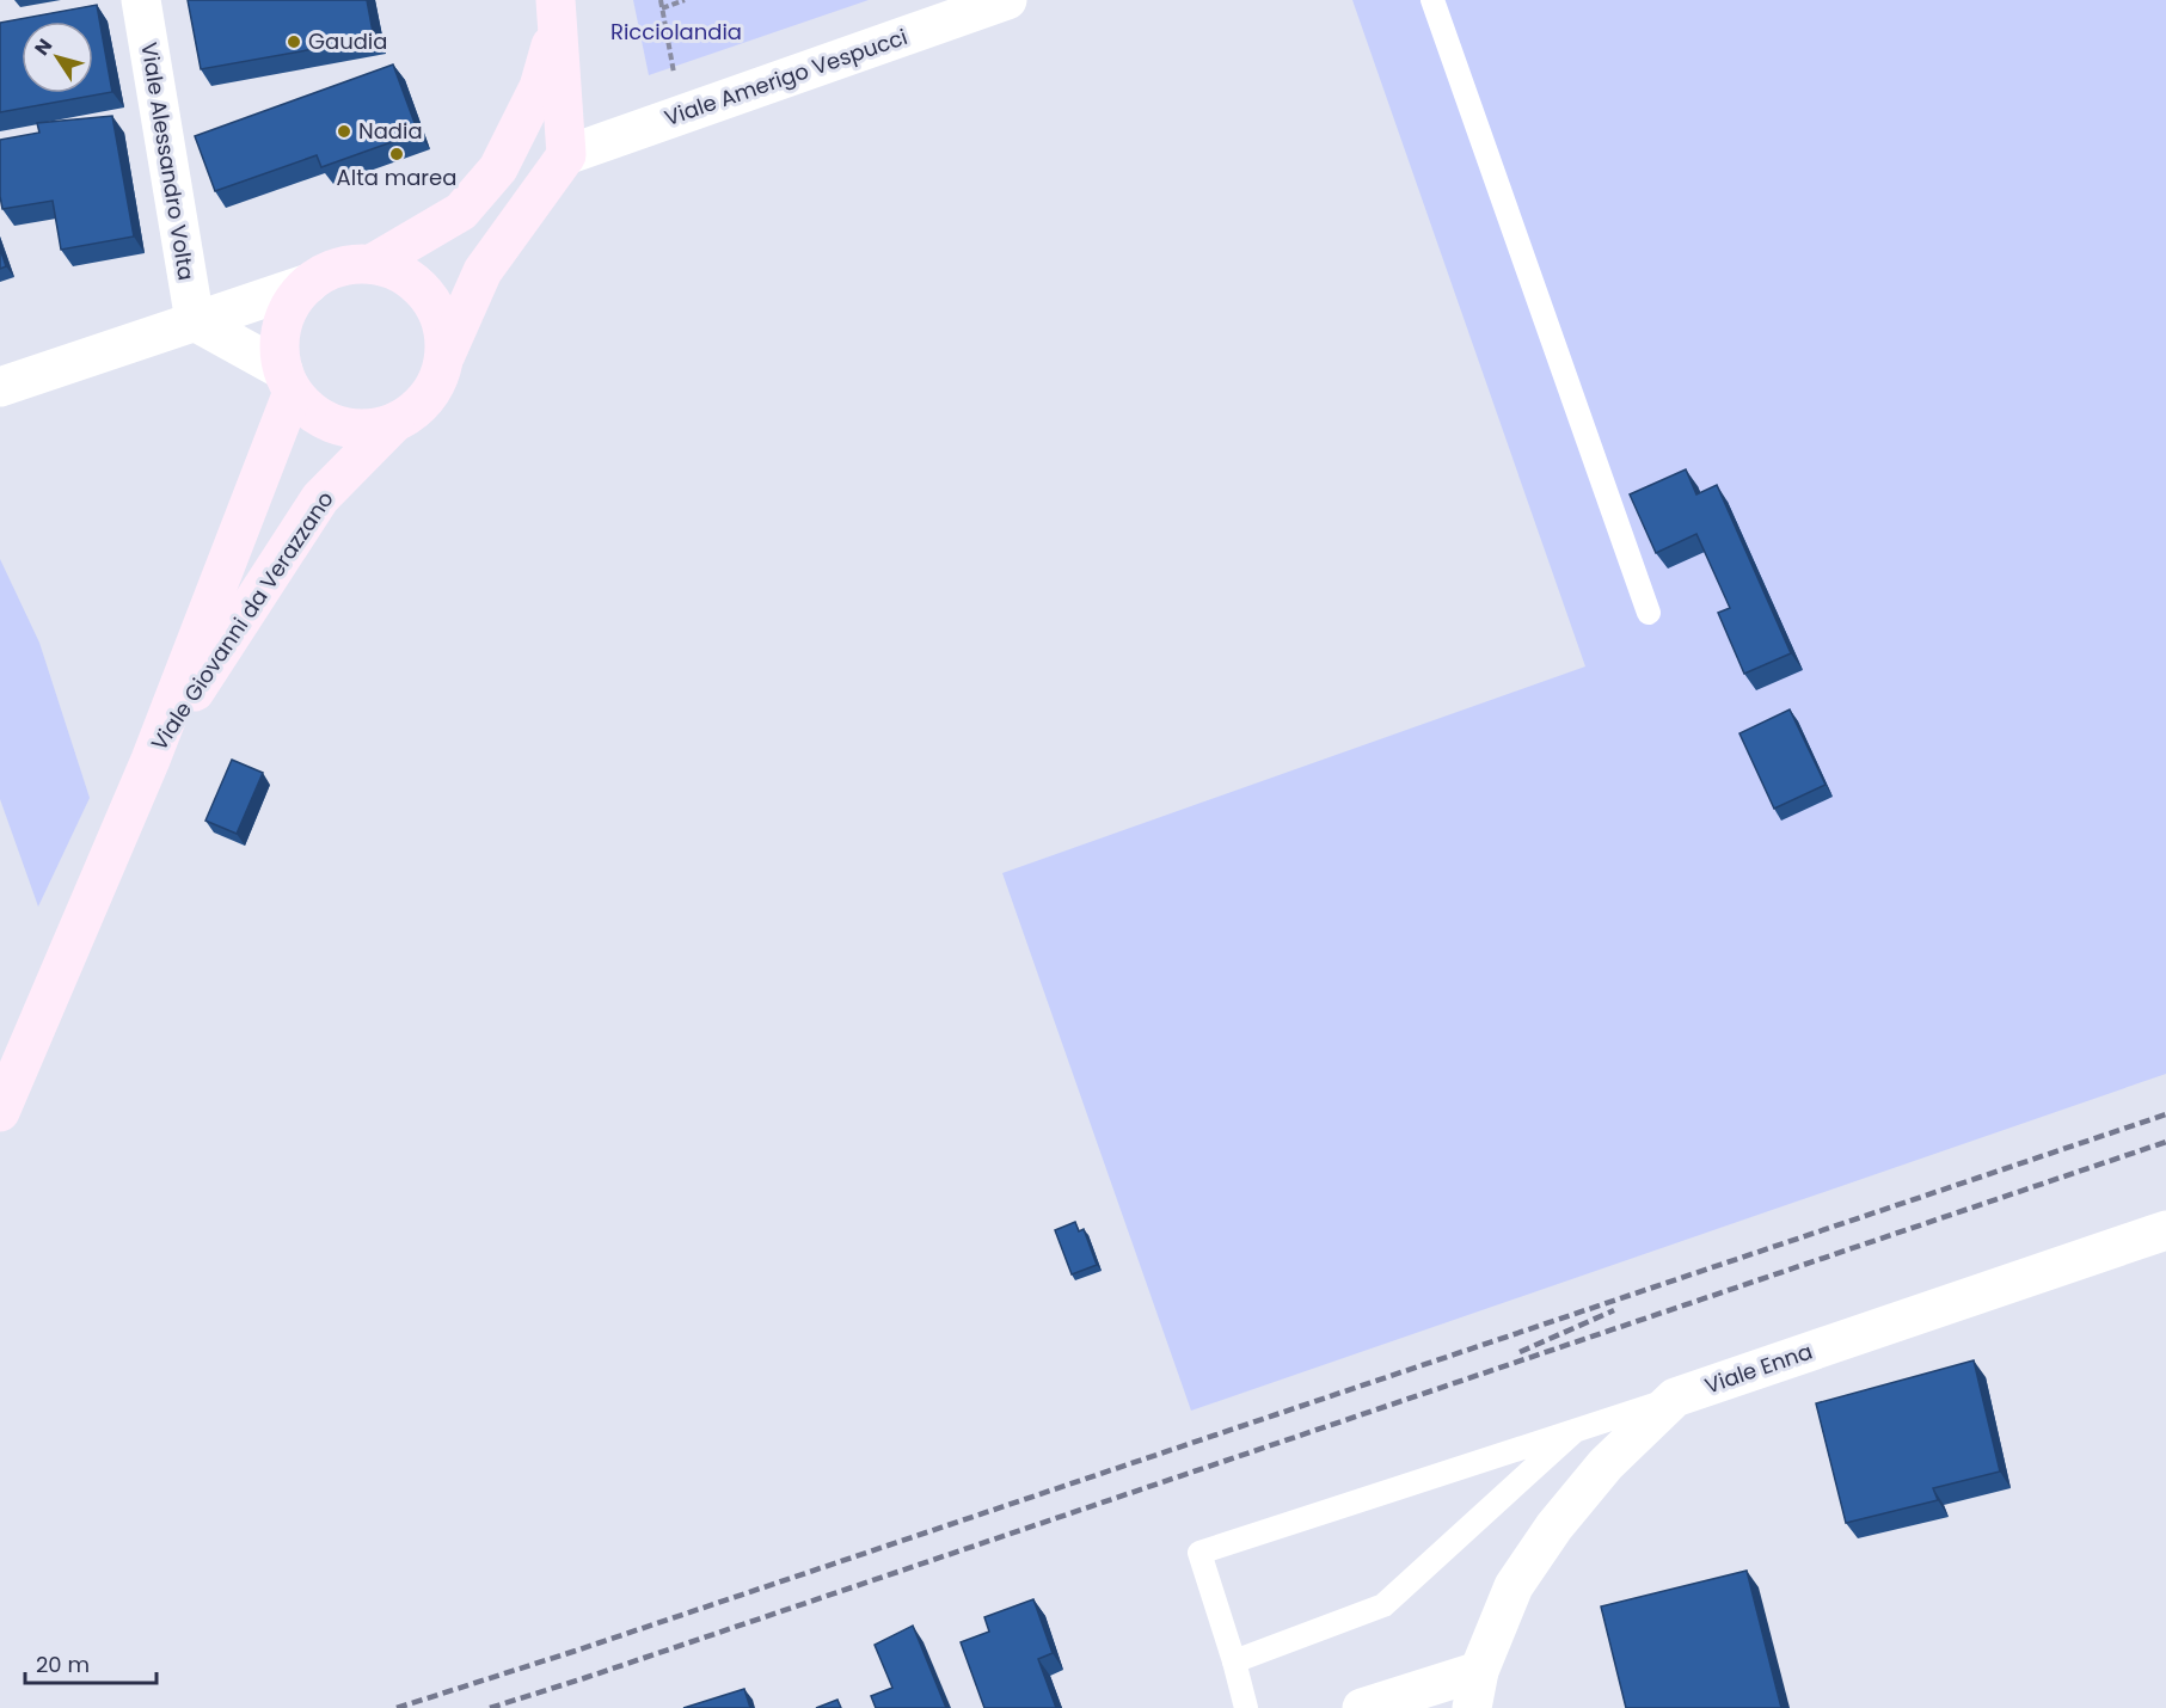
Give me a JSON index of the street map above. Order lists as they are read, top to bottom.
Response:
{
  "streets": {
    "street": [
      "Viale Amerigo Vespucci",
      "Viale Alessandro Volta",
      "Viale Giovanni da Verazzano",
      "Viale Enna"
    ]
  },
  "parks": ["Ricciolandia"],
  "places": ["Gaudia", "Nadia", "Alta marea"],
  "scale_bar": "20 m",
  "north": "top left"
}
